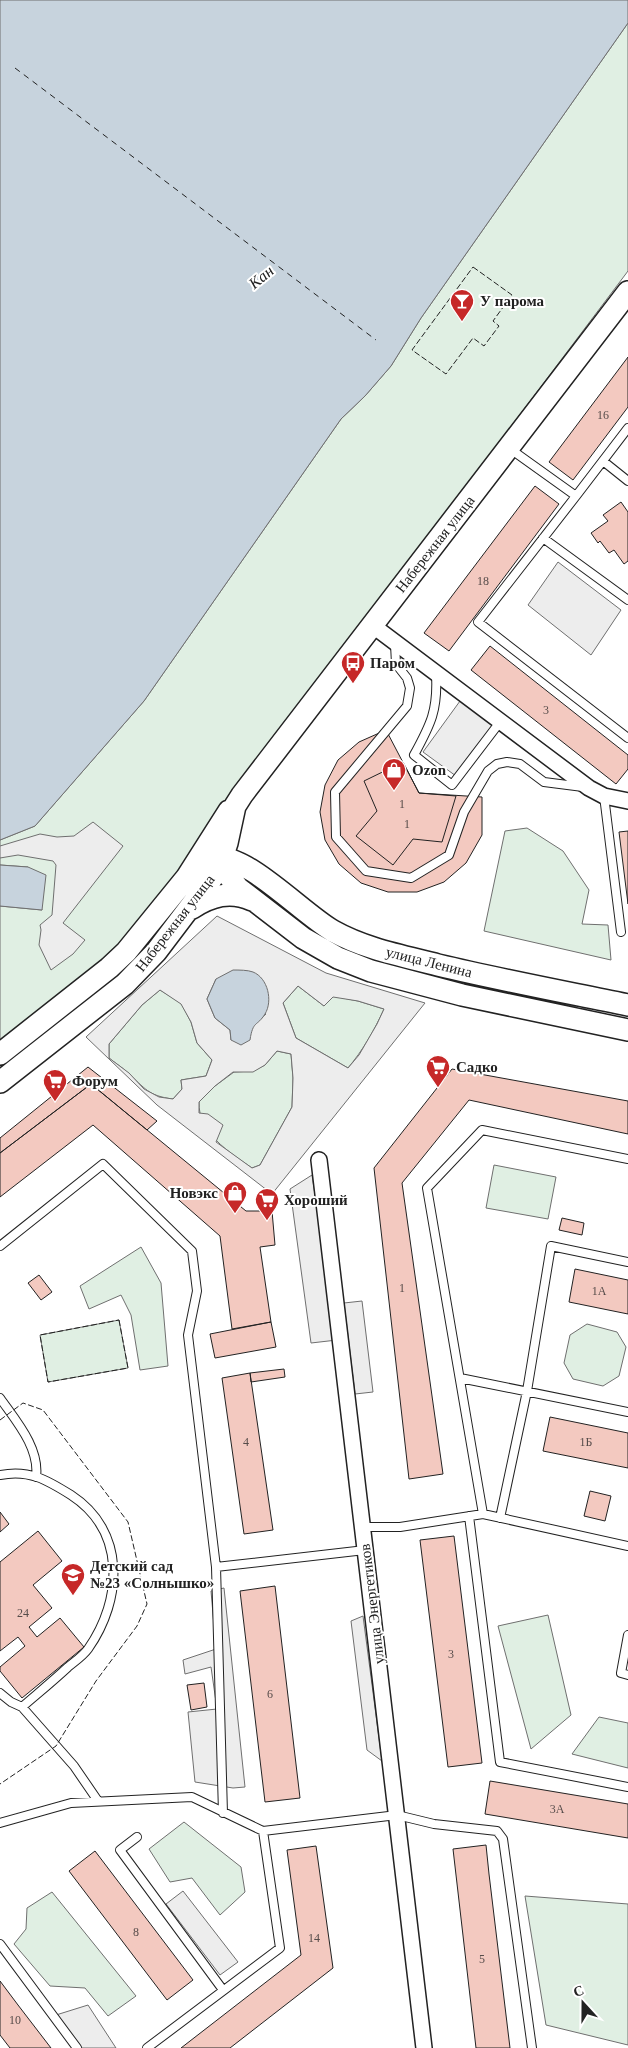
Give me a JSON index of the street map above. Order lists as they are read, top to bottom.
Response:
{
  "streets": {
    "main road": ["Набережная улица", "улица Ленина"],
    "street": ["улица Энергетиков"]
  },
  "crossings": [
    ["Набережная улица", "улица Ленина"]
  ],
  "water": ["Кан"],
  "places": {
    "bar": ["У парома"],
    "bus stop": ["Паром"],
    "shop": ["Ozon", "Новэкс"],
    "supermarket": ["Садко", "Форум", "Хороший"],
    "school or university": ["Детский сад №23 «Солнышко»"]
  },
  "house_numbers": [
    "16",
    "18",
    "3",
    "1",
    "1",
    "1",
    "1А",
    "4",
    "1Б",
    "24",
    "3",
    "6",
    "3А",
    "8",
    "14",
    "5",
    "10"
  ],
  "north": "top"
}
